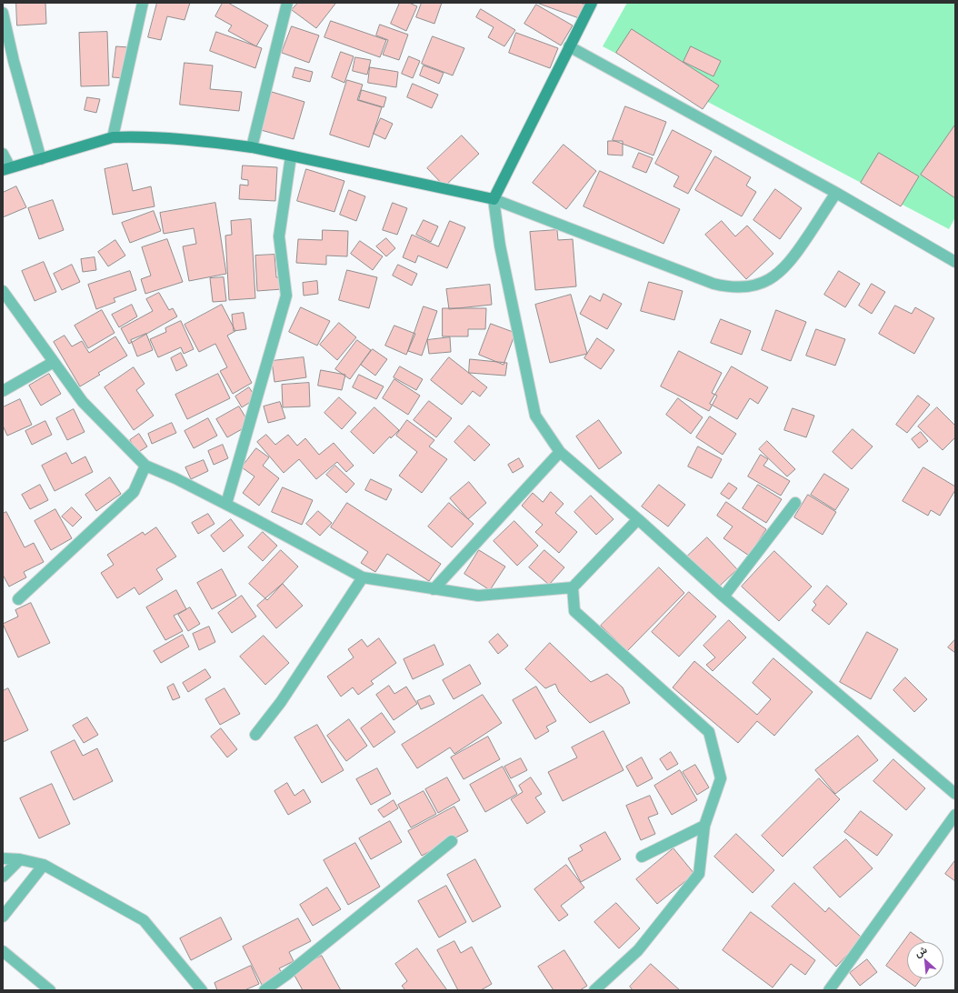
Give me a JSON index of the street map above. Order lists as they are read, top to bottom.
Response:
{
  "north": "top left"
}
